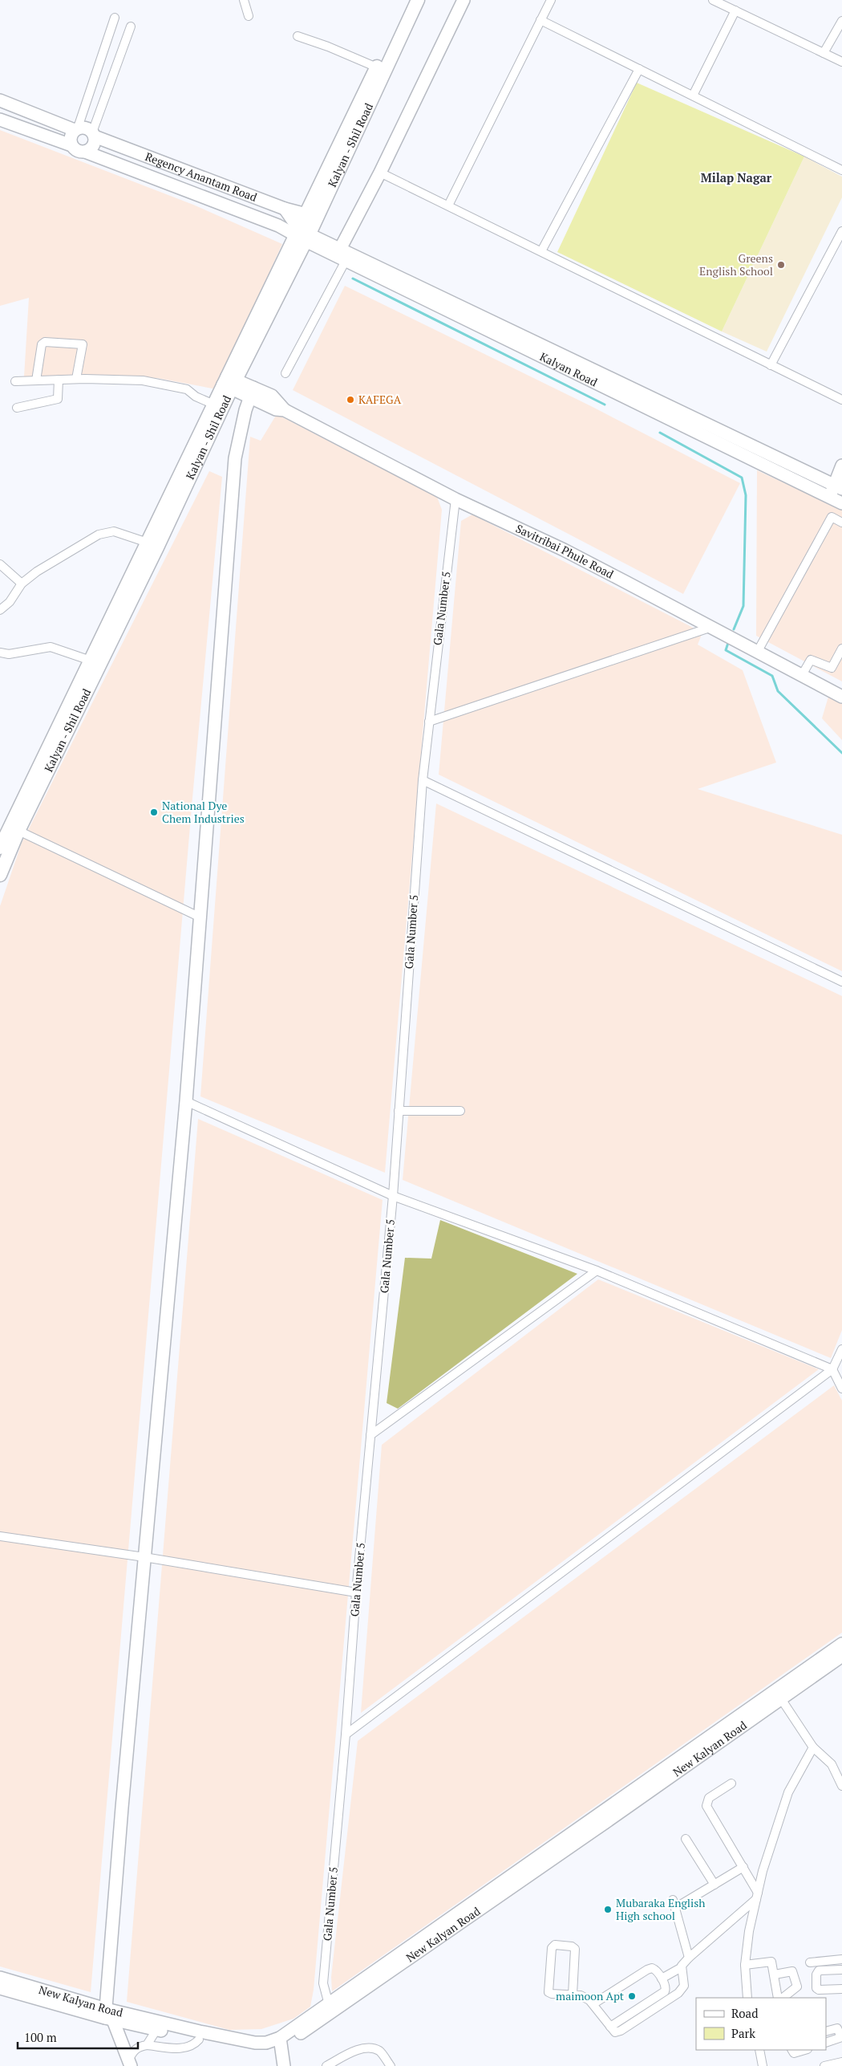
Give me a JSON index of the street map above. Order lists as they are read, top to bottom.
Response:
{
  "streets": {
    "main road": ["Kalyan - Shil Road"],
    "street": [
      "Regency Anantam Road",
      "Kalyan Road",
      "Savitribai Phule Road",
      "Gala Number 5",
      "New Kalyan Road"
    ]
  },
  "crossings": [
    ["Kalyan - Shil Road", "Regency Anantam Road"],
    ["Kalyan - Shil Road", "Kalyan Road"],
    ["Kalyan - Shil Road", "Savitribai Phule Road"],
    ["Regency Anantam Road", "Kalyan Road"],
    ["Savitribai Phule Road", "Gala Number 5"],
    ["Gala Number 5", "New Kalyan Road"]
  ],
  "districts": ["Milap Nagar"],
  "places": [
    "Greens English School",
    "KAFEGA",
    "National Dye Chem Industries",
    "Mubaraka English High school",
    "maimoon Apt"
  ],
  "legend": ["Road", "Park"],
  "scale_bar": "100 m"
}
